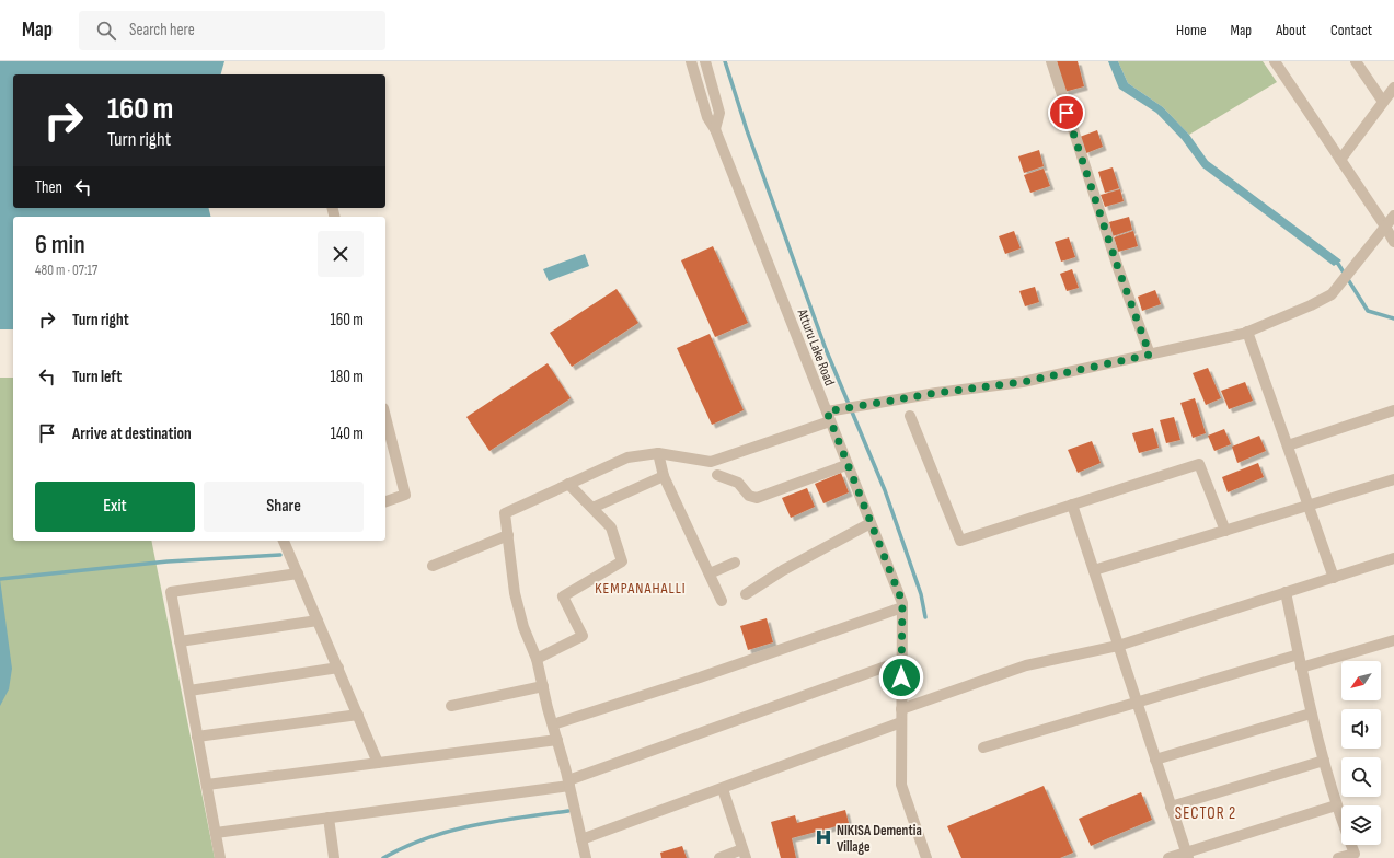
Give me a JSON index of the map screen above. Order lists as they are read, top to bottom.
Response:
{
  "streets": {
    "street": ["Atturu Lake Road"]
  },
  "districts": ["KEMPANAHALLI", "SECTOR 2"],
  "places": {
    "hospital": ["NIKISA Dementia Village"]
  },
  "north": "bottom left",
  "page": {
    "header": "Map",
    "search": "Search here",
    "nav": [
      "Home",
      "Map",
      "About",
      "Contact"
    ],
    "turn": ["160 m", "Turn right"],
    "then": "Then",
    "heading": ["6 min", "480 m · 07:17"],
    "list": [
      {
        "name": "Turn right",
        "value": "160 m"
      },
      {
        "name": "Turn left",
        "value": "180 m"
      },
      {
        "name": "Arrive at destination",
        "value": "140 m"
      }
    ],
    "buttons": ["Exit", "Share"]
  }
}
